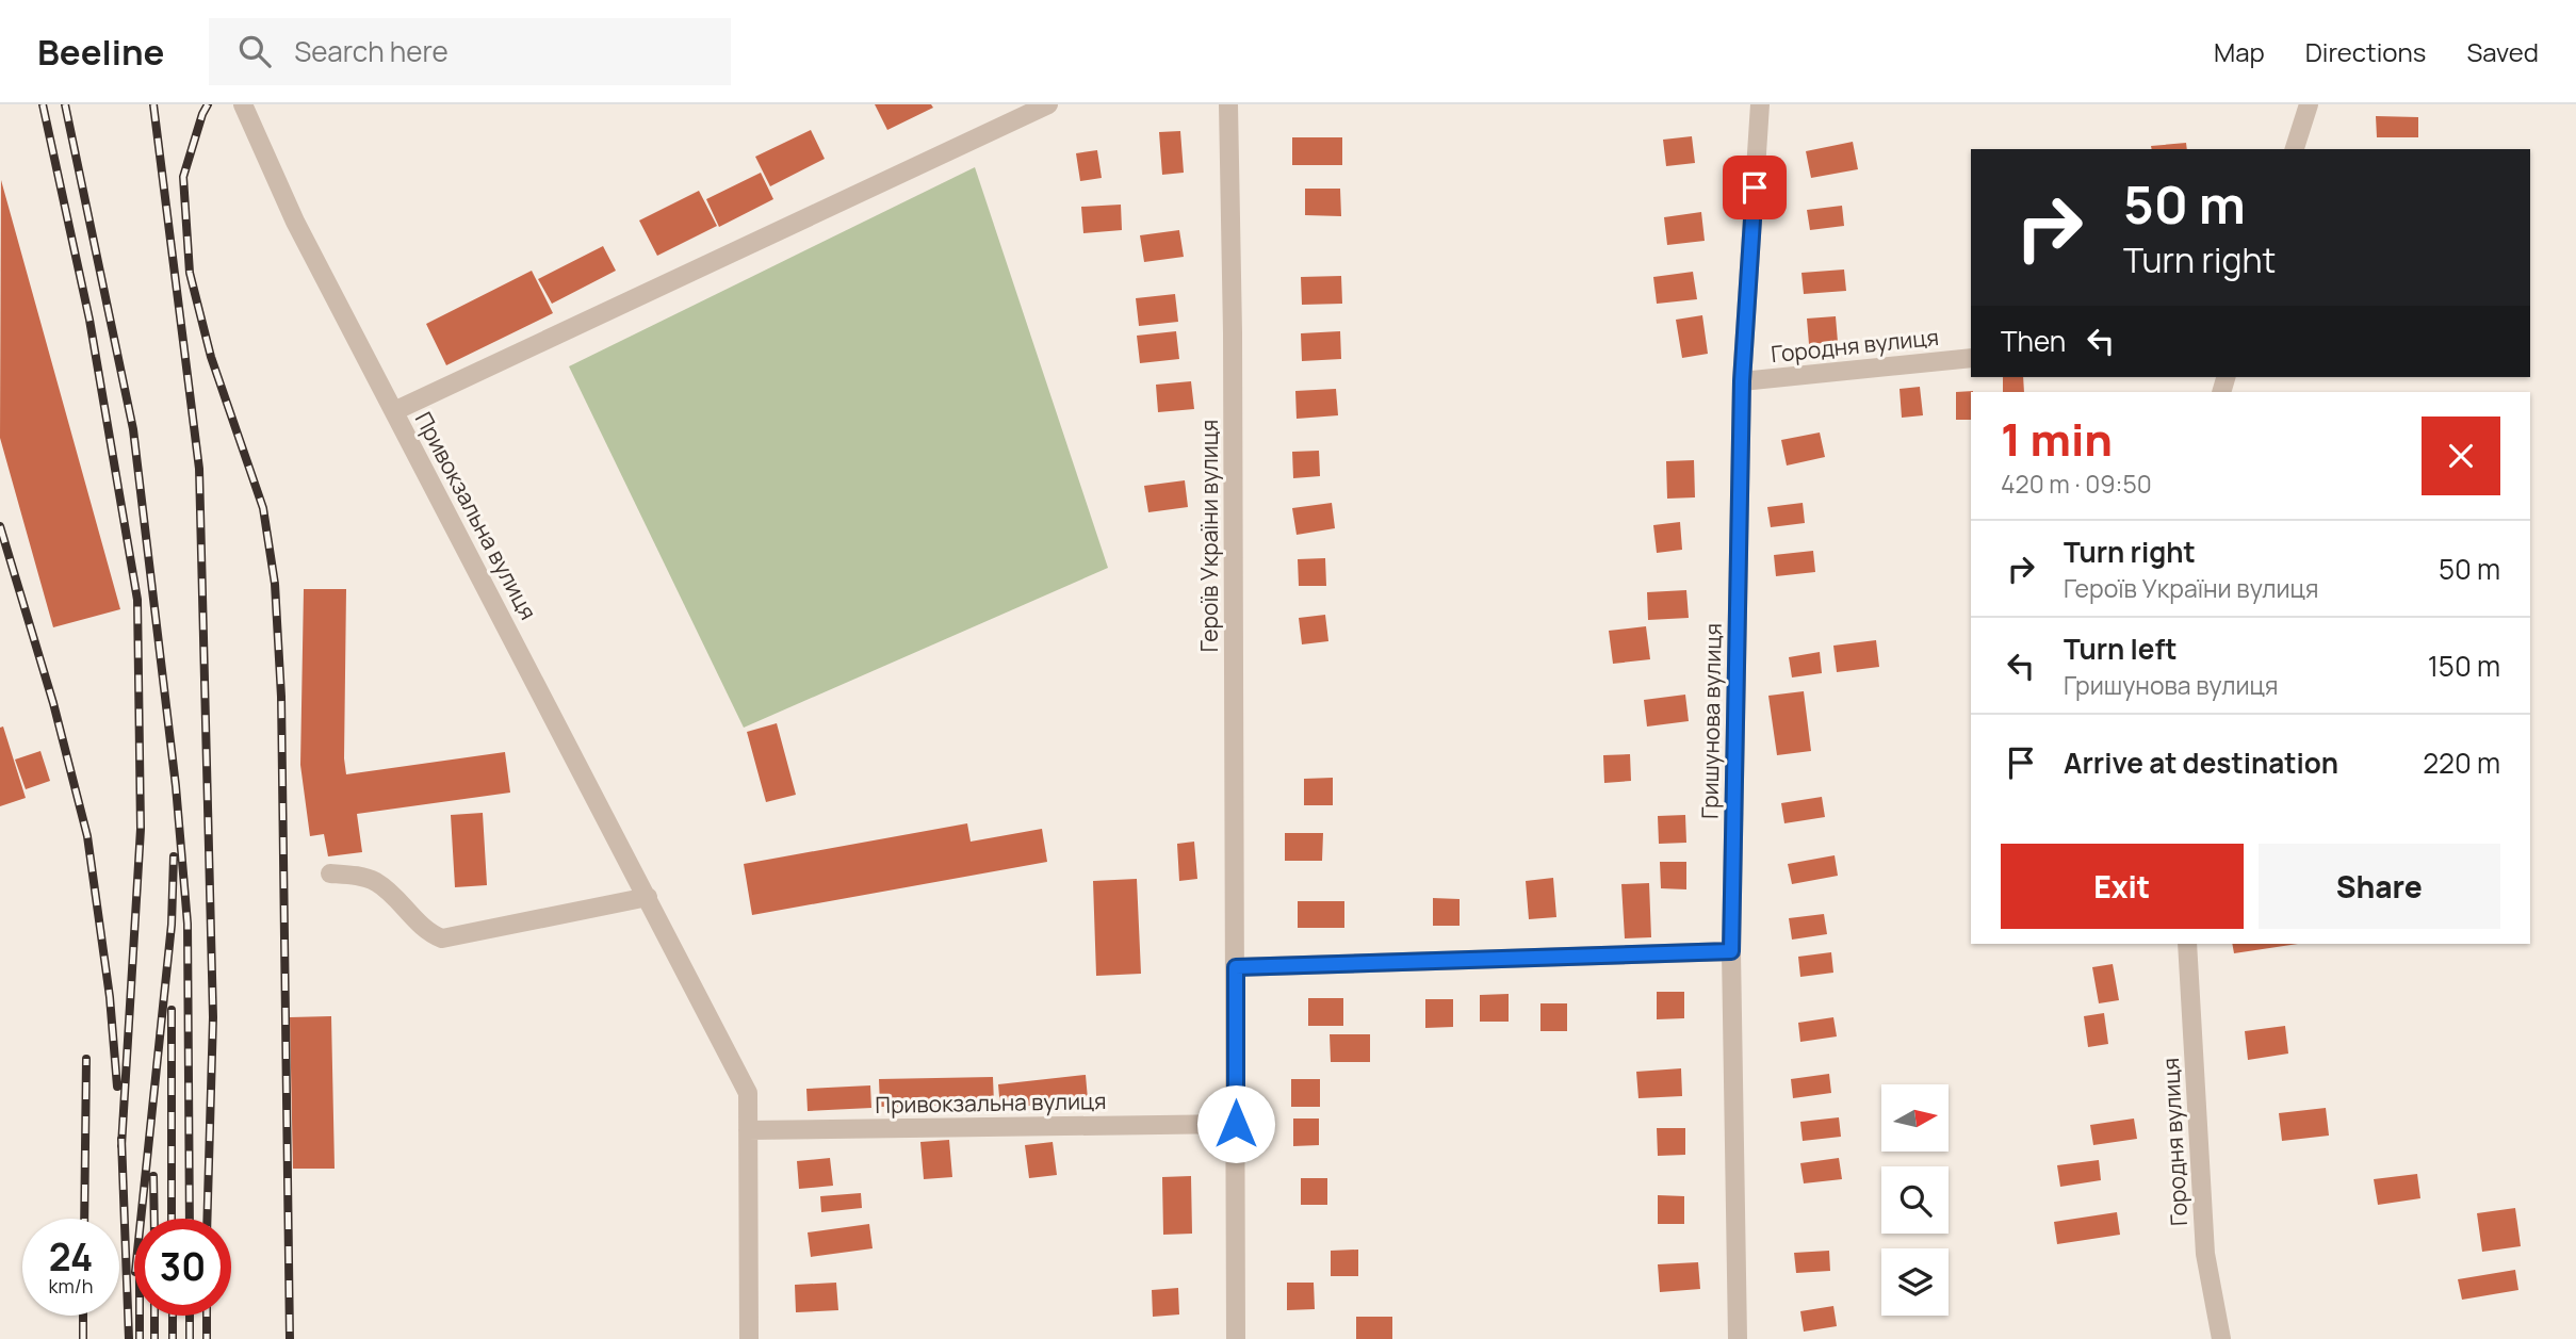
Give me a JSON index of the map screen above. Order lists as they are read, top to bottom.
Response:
{
  "streets": {
    "street": [
      "Городня вулиця",
      "Привокзальна вулиця",
      "Героїв України вулиця",
      "Гришунова вулиця"
    ]
  },
  "crossings": [
    ["Городня вулиця", "Гришунова вулиця"],
    ["Привокзальна вулиця", "Героїв України вулиця"]
  ],
  "north": "right",
  "page": {
    "header": "Beeline",
    "search": "Search here",
    "nav": ["Map", "Directions", "Saved"],
    "turn": ["50 m", "Turn right"],
    "then": "Then",
    "heading": ["1 min", "420 m · 09:50"],
    "list": [
      {
        "name": "Turn right",
        "note": "Героїв України вулиця",
        "value": "50 m"
      },
      {
        "name": "Turn left",
        "note": "Гришунова вулиця",
        "value": "150 m"
      },
      {
        "name": "Arrive at destination",
        "value": "220 m"
      }
    ],
    "buttons": ["Exit", "Share"],
    "speed": "24 km/h",
    "limit": "30"
  }
}
